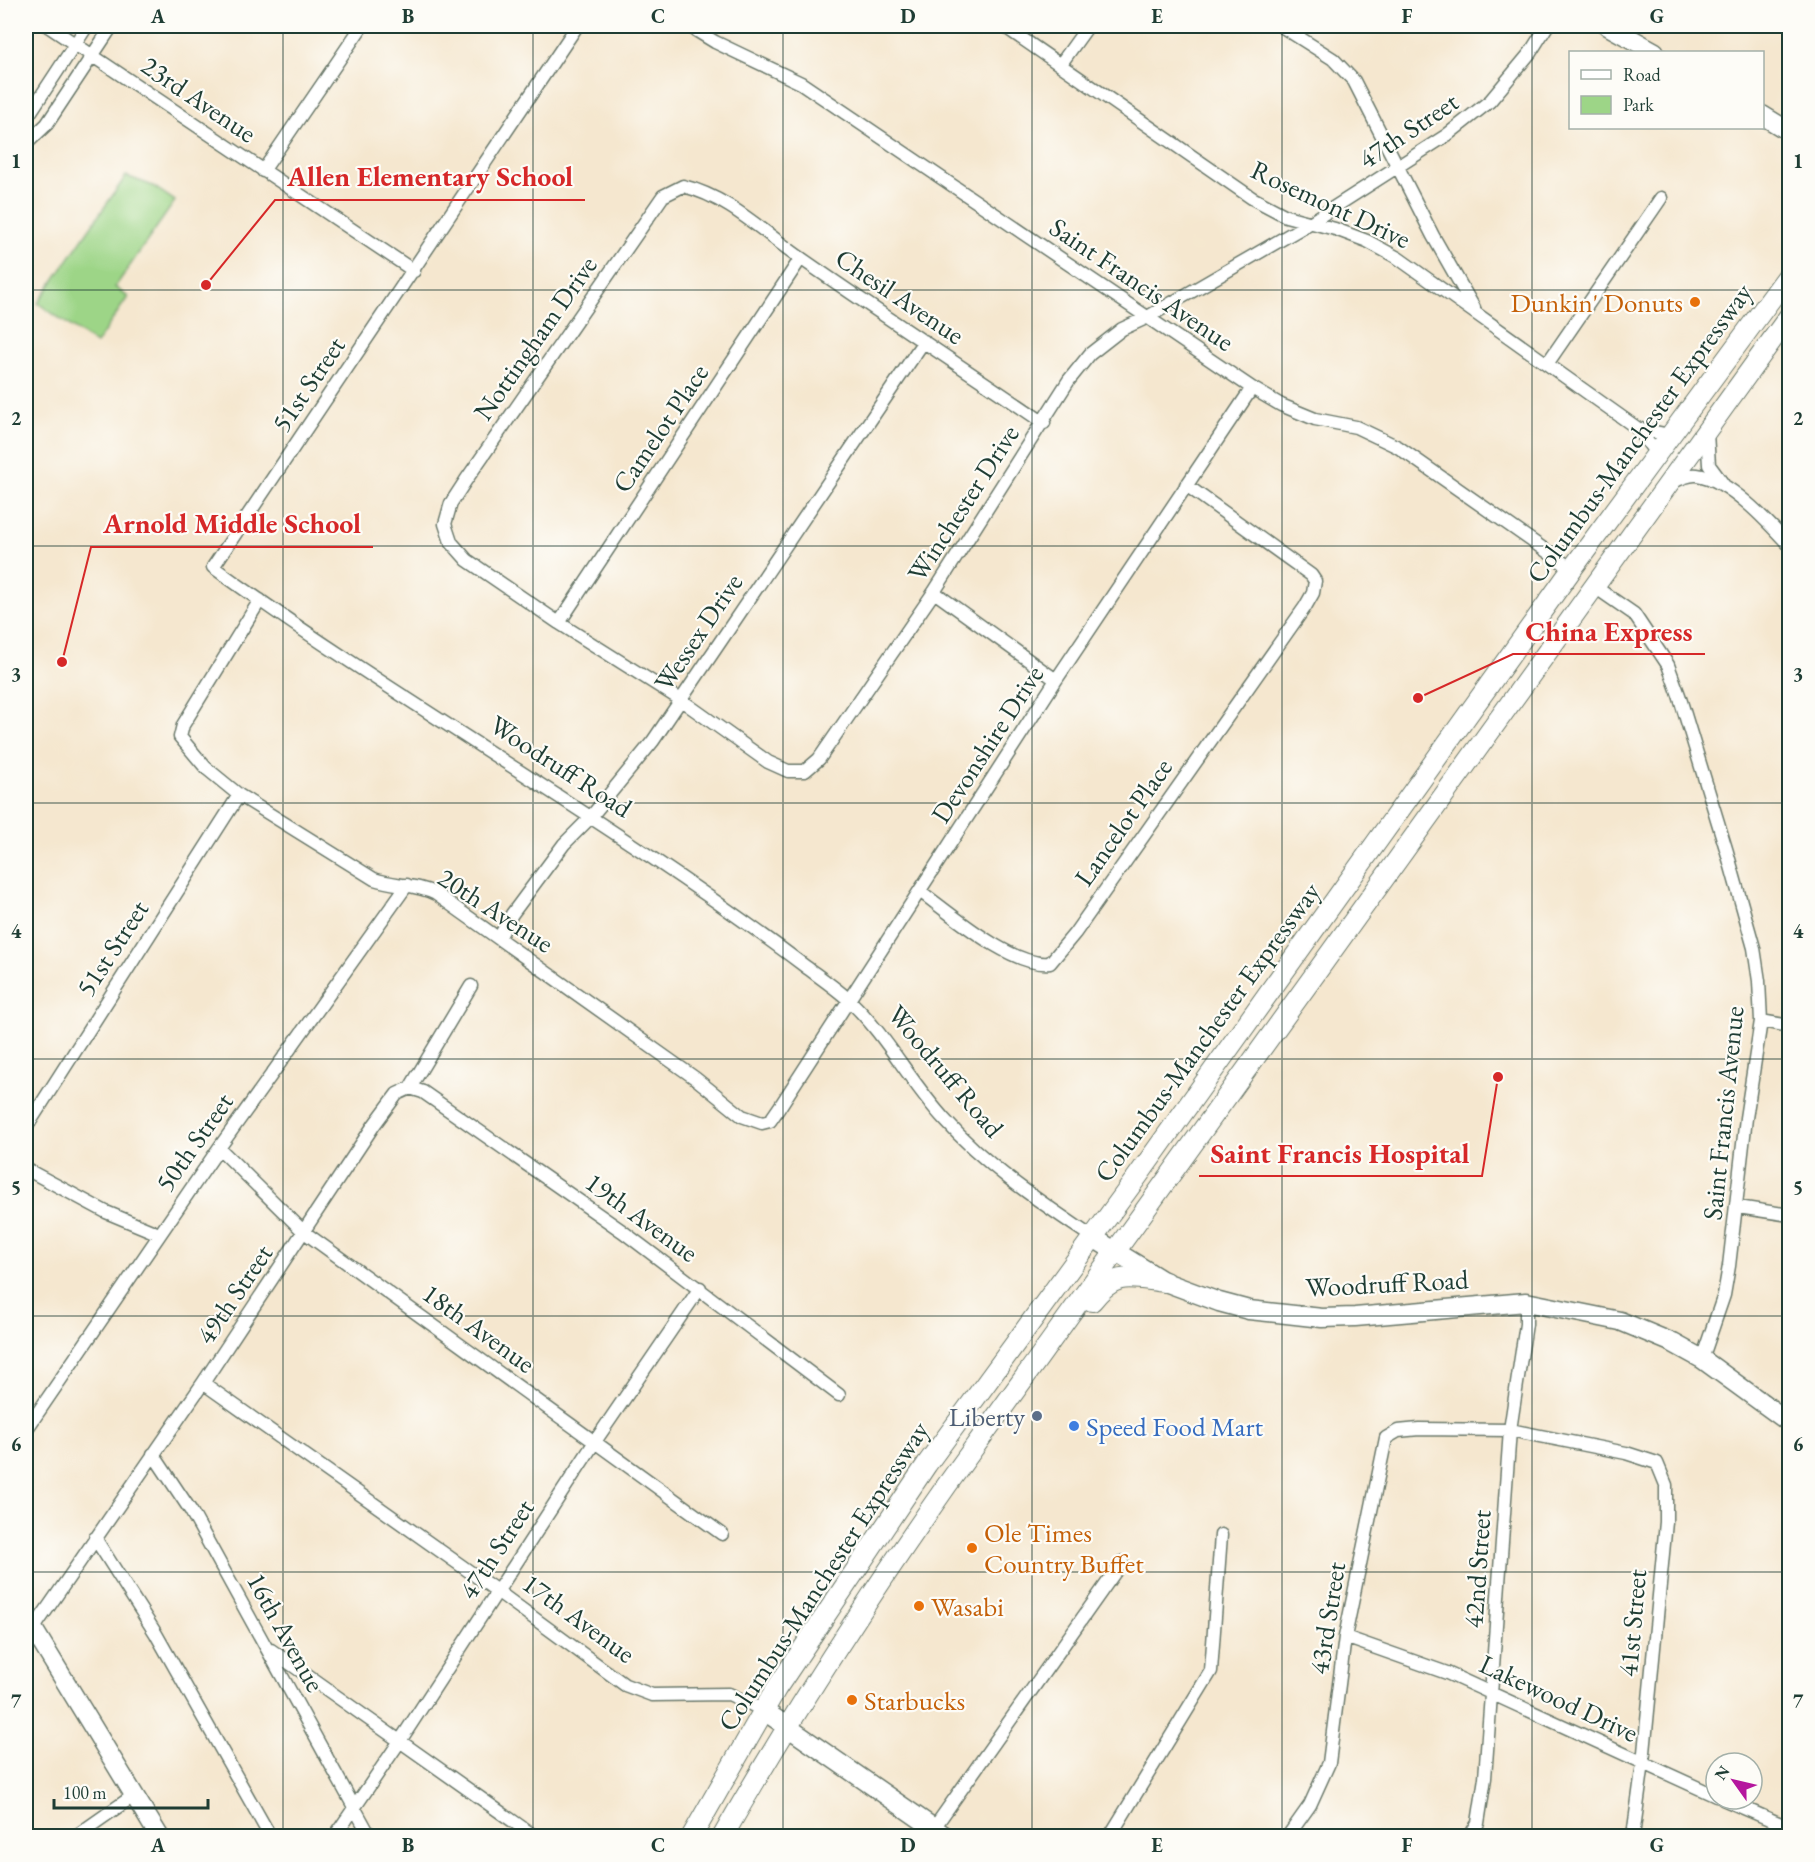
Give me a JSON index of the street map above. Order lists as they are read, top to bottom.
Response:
{
  "streets": {
    "main road": ["Columbus-Manchester Expressway"],
    "street": [
      "23rd Avenue",
      "47th Street",
      "Rosemont Drive",
      "Saint Francis Avenue",
      "Chesil Avenue",
      "Nottingham Drive",
      "51st Street",
      "Camelot Place",
      "Winchester Drive",
      "Wessex Drive",
      "Devonshire Drive",
      "Woodruff Road",
      "Lancelot Place",
      "20th Avenue",
      "50th Street",
      "19th Avenue",
      "49th Street",
      "18th Avenue",
      "42nd Street",
      "17th Avenue",
      "43rd Street",
      "41st Street",
      "16th Avenue",
      "Lakewood Drive"
    ]
  },
  "crossings": [
    ["23rd Avenue", "51st Street"],
    ["47th Street", "Rosemont Drive"],
    ["47th Street", "Saint Francis Avenue"],
    ["47th Street", "Winchester Drive"],
    ["47th Street", "19th Avenue"],
    ["47th Street", "18th Avenue"],
    ["47th Street", "17th Avenue"],
    ["47th Street", "16th Avenue"],
    ["Rosemont Drive", "Columbus-Manchester Expressway"],
    ["Saint Francis Avenue", "Columbus-Manchester Expressway"],
    ["Saint Francis Avenue", "Winchester Drive"],
    ["Saint Francis Avenue", "Devonshire Drive"],
    ["Saint Francis Avenue", "Woodruff Road"],
    ["Chesil Avenue", "Nottingham Drive"],
    ["Chesil Avenue", "Camelot Place"],
    ["Chesil Avenue", "Winchester Drive"],
    ["Chesil Avenue", "Wessex Drive"],
    ["Nottingham Drive", "Winchester Drive"],
    ["51st Street", "Woodruff Road"],
    ["51st Street", "20th Avenue"],
    ["Camelot Place", "Winchester Drive"],
    ["Columbus-Manchester Expressway", "Woodruff Road"],
    ["Columbus-Manchester Expressway", "17th Avenue"],
    ["Winchester Drive", "Wessex Drive"],
    ["Wessex Drive", "Woodruff Road"],
    ["Wessex Drive", "20th Avenue"],
    ["Devonshire Drive", "Woodruff Road"],
    ["Devonshire Drive", "Lancelot Place"],
    ["Devonshire Drive", "20th Avenue"],
    ["Woodruff Road", "20th Avenue"],
    ["Woodruff Road", "42nd Street"],
    ["20th Avenue", "50th Street"],
    ["50th Street", "18th Avenue"],
    ["19th Avenue", "49th Street"],
    ["49th Street", "18th Avenue"],
    ["49th Street", "17th Avenue"],
    ["49th Street", "16th Avenue"],
    ["42nd Street", "43rd Street"],
    ["42nd Street", "41st Street"],
    ["42nd Street", "Lakewood Drive"],
    ["43rd Street", "41st Street"],
    ["43rd Street", "Lakewood Drive"],
    ["41st Street", "Lakewood Drive"]
  ],
  "places": [
    "Allen Elementary School",
    "Dunkin' Donuts",
    "Arnold Middle School",
    "China Express",
    "Saint Francis Hospital",
    "Liberty",
    "Speed Food Mart",
    "Ole Times Country Buffet",
    "Wasabi",
    "Starbucks"
  ],
  "legend": ["Road", "Park"],
  "scale_bar": "100 m",
  "north": "top left",
  "grid": {
    "columns": [
      "A",
      "B",
      "C",
      "D",
      "E",
      "F",
      "G"
    ],
    "rows": [
      "1",
      "2",
      "3",
      "4",
      "5",
      "6",
      "7"
    ]
  }
}
